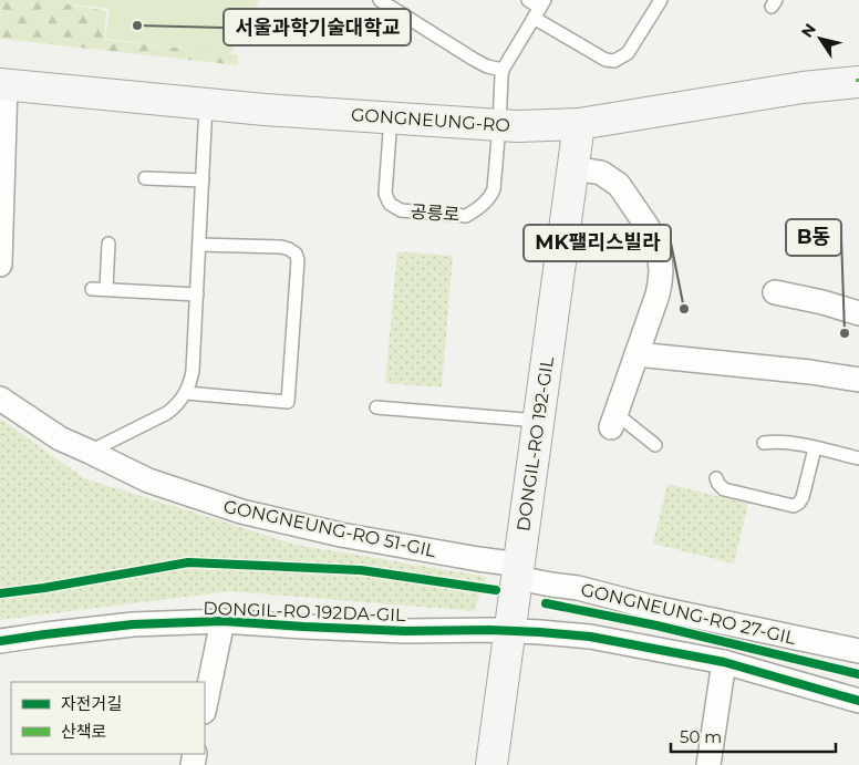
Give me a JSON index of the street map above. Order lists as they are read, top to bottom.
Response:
{
  "streets": {
    "street": [
      "GONGNEUNG-RO",
      "DONGIL-RO 192-GIL",
      "GONGNEUNG-RO 51-GIL",
      "DONGIL-RO 192DA-GIL",
      "GONGNEUNG-RO 27-GIL"
    ],
    "lane": ["공릉로"]
  },
  "crossings": [
    ["GONGNEUNG-RO", "공릉로"],
    ["GONGNEUNG-RO", "DONGIL-RO 192-GIL"],
    ["DONGIL-RO 192-GIL", "GONGNEUNG-RO 51-GIL"],
    ["DONGIL-RO 192-GIL", "DONGIL-RO 192DA-GIL"],
    ["DONGIL-RO 192-GIL", "GONGNEUNG-RO 27-GIL"],
    ["GONGNEUNG-RO 51-GIL", "GONGNEUNG-RO 27-GIL"]
  ],
  "places": ["서울과학기술대학교", "MK팰리스빌라", "B동"],
  "legend": ["자전거길", "산책로"],
  "scale_bar": "50 m",
  "north": "top left"
}
